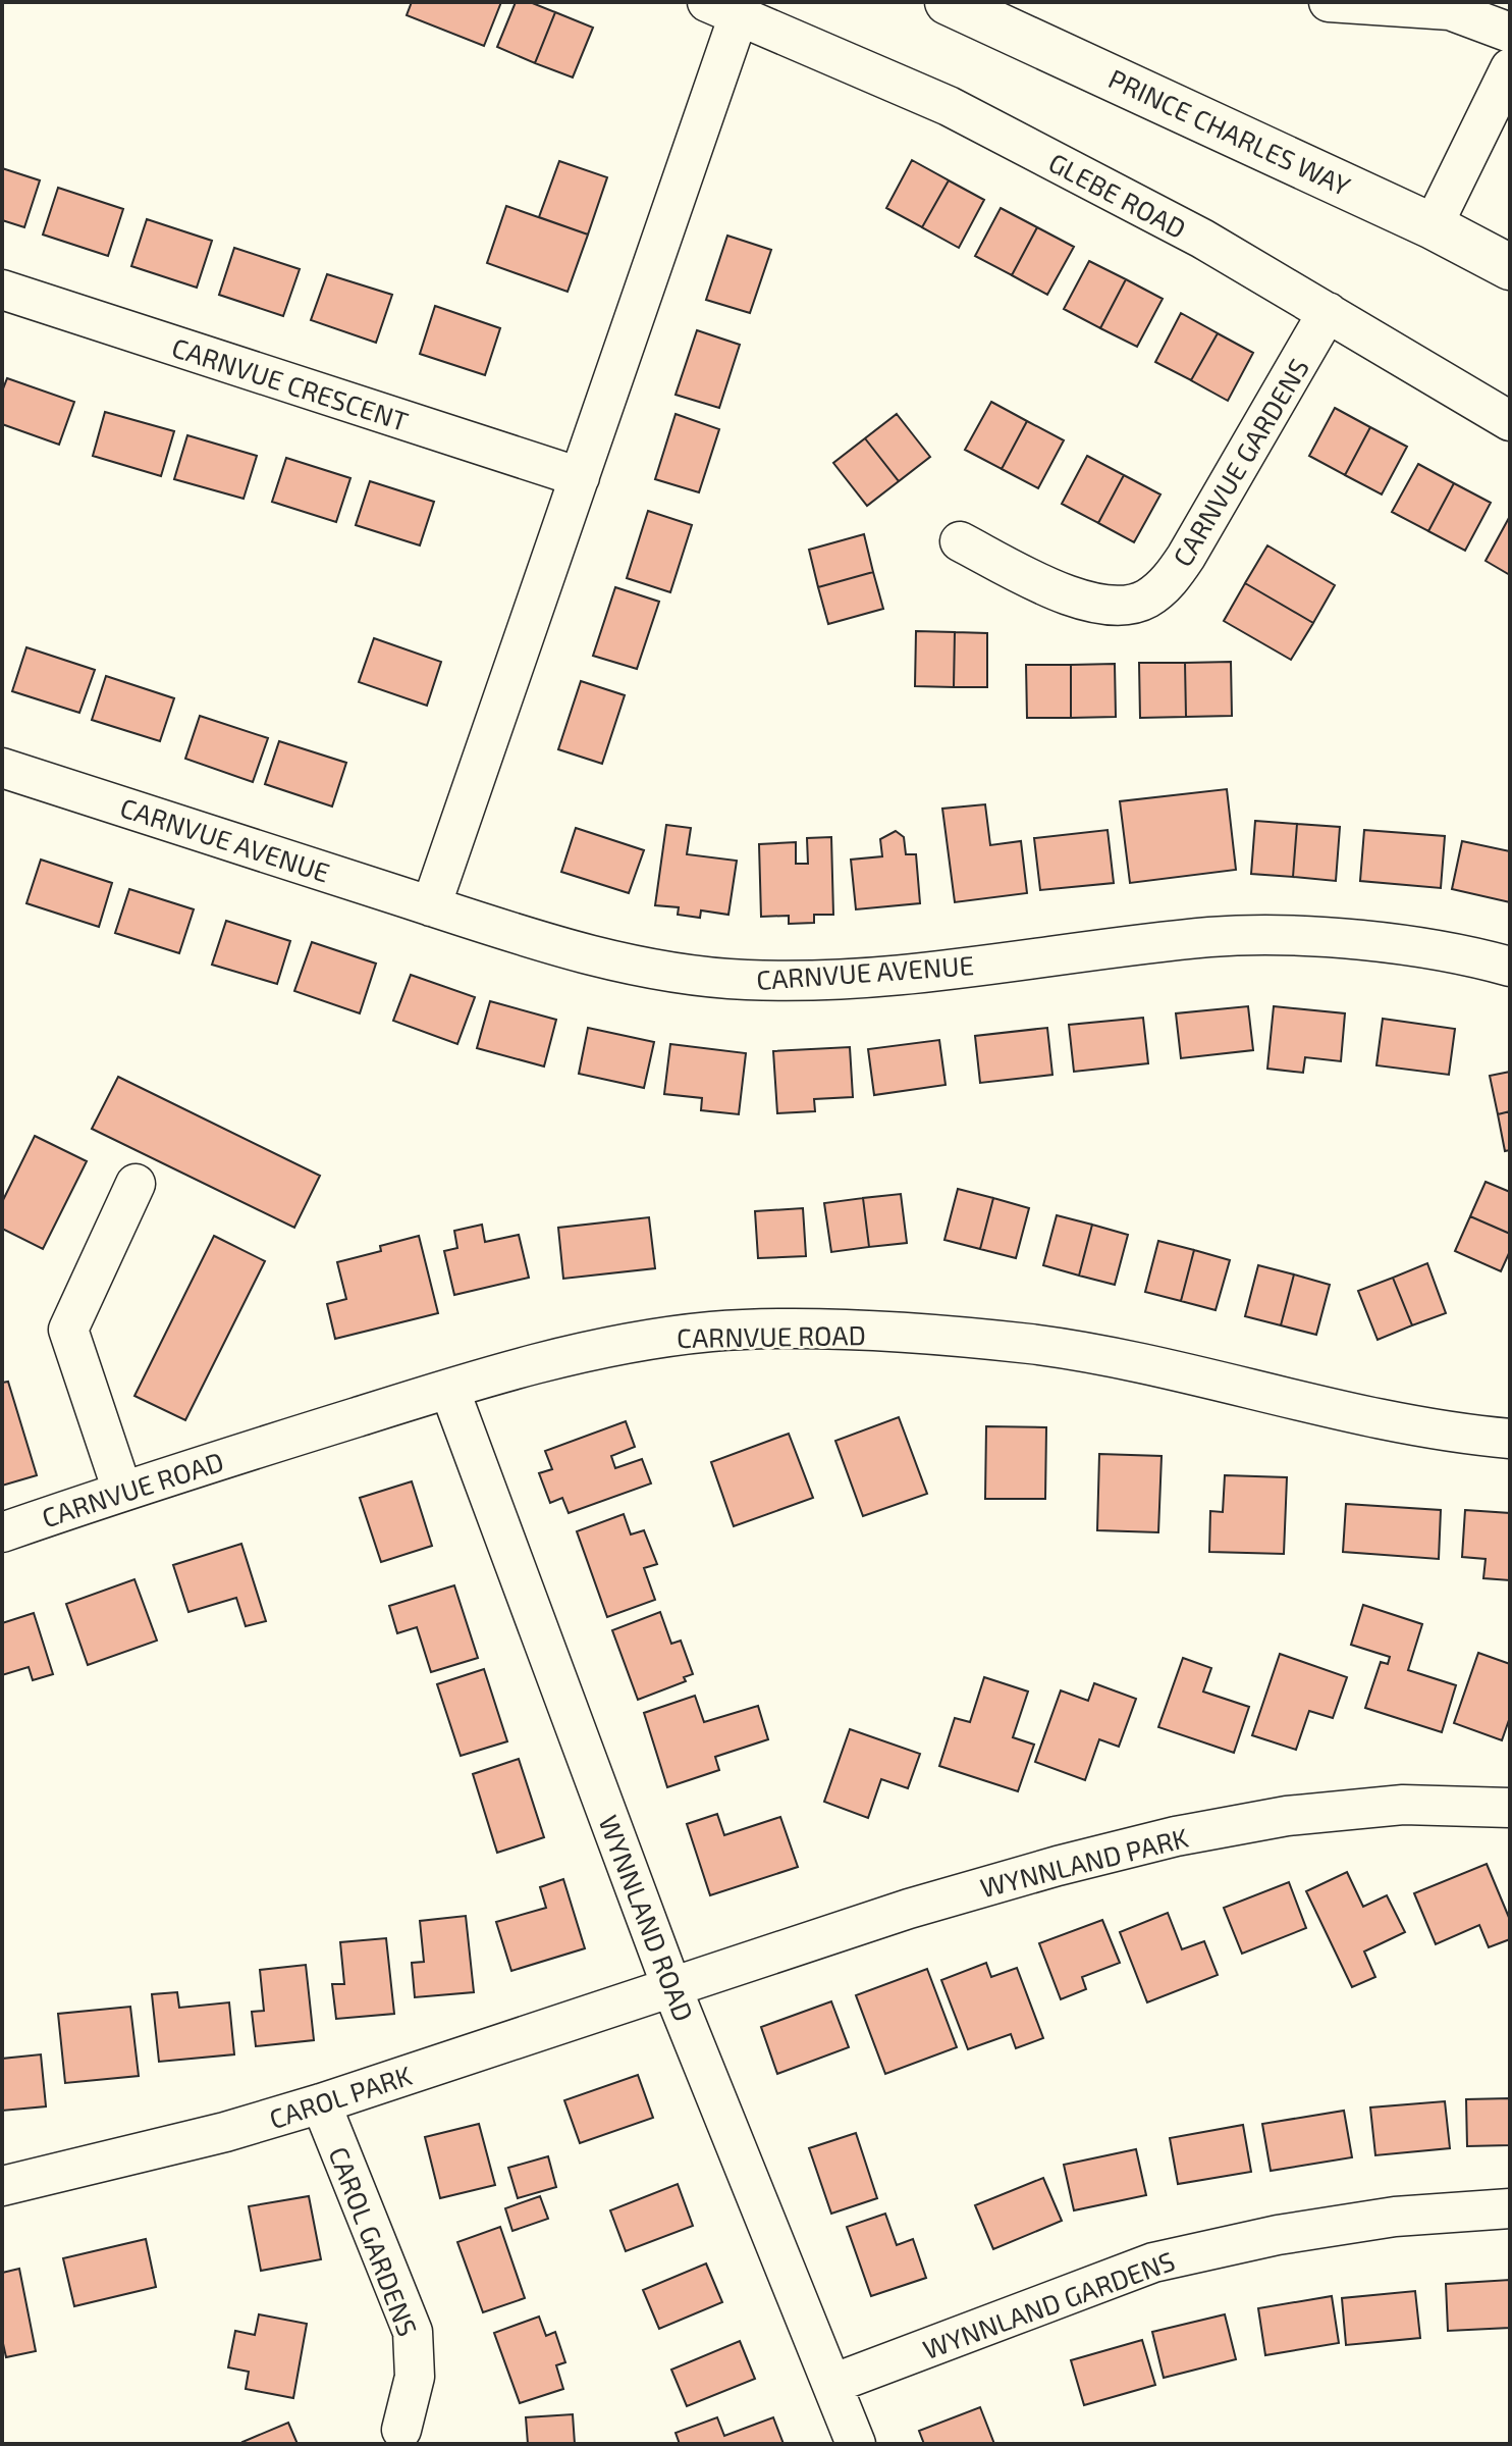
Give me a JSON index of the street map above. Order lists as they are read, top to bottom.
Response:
{
  "streets": {
    "street": [
      "PRINCE CHARLES WAY",
      "GLEBE ROAD",
      "CARNVUE CRESCENT",
      "CARNVUE GARDENS",
      "CARNVUE AVENUE",
      "CARNVUE ROAD",
      "WYNNLAND PARK",
      "WYNNLAND ROAD",
      "CAROL PARK",
      "CAROL GARDENS",
      "WYNNLAND GARDENS"
    ]
  },
  "crossings": [
    ["GLEBE ROAD", "CARNVUE GARDENS"],
    ["CARNVUE ROAD", "WYNNLAND ROAD"],
    ["WYNNLAND PARK", "WYNNLAND ROAD"],
    ["WYNNLAND PARK", "CAROL PARK"],
    ["WYNNLAND ROAD", "CAROL PARK"],
    ["WYNNLAND ROAD", "WYNNLAND GARDENS"],
    ["CAROL PARK", "CAROL GARDENS"]
  ]
}
